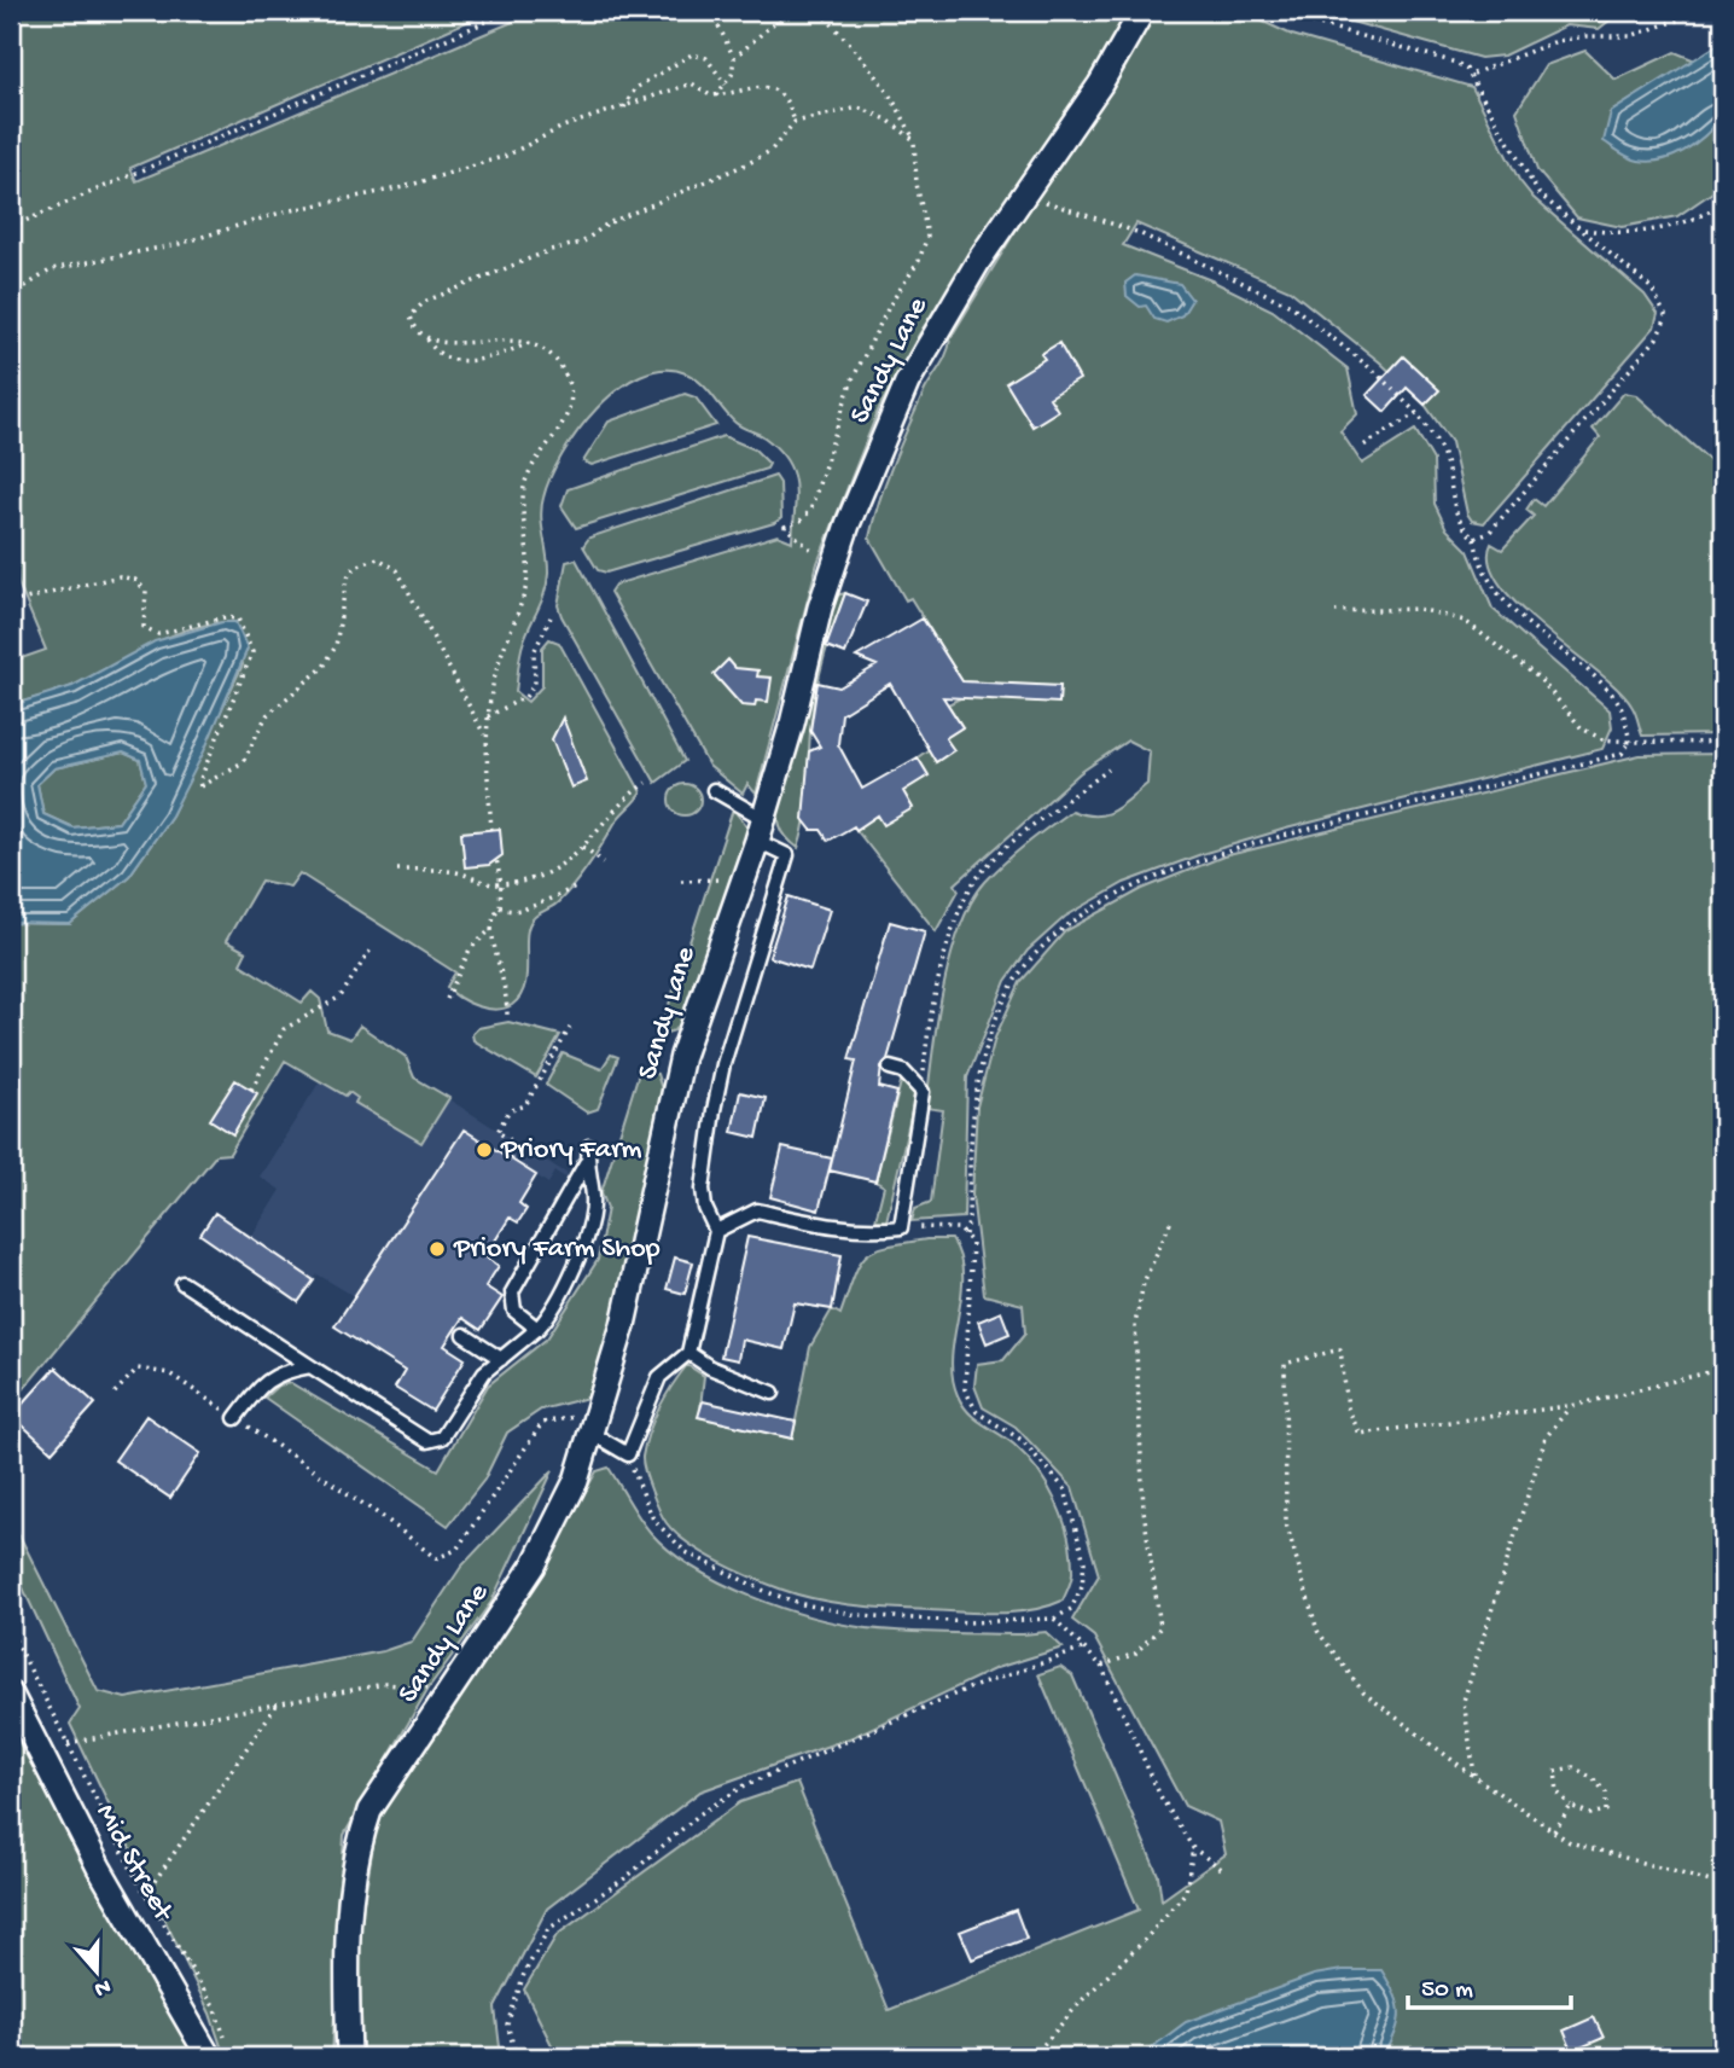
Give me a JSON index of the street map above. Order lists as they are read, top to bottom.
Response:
{
  "streets": {
    "street": ["Sandy Lane", "Mid Street"]
  },
  "places": ["Priory Farm", "Priory Farm Shop"],
  "scale_bar": "50 m",
  "north": "bottom"
}
